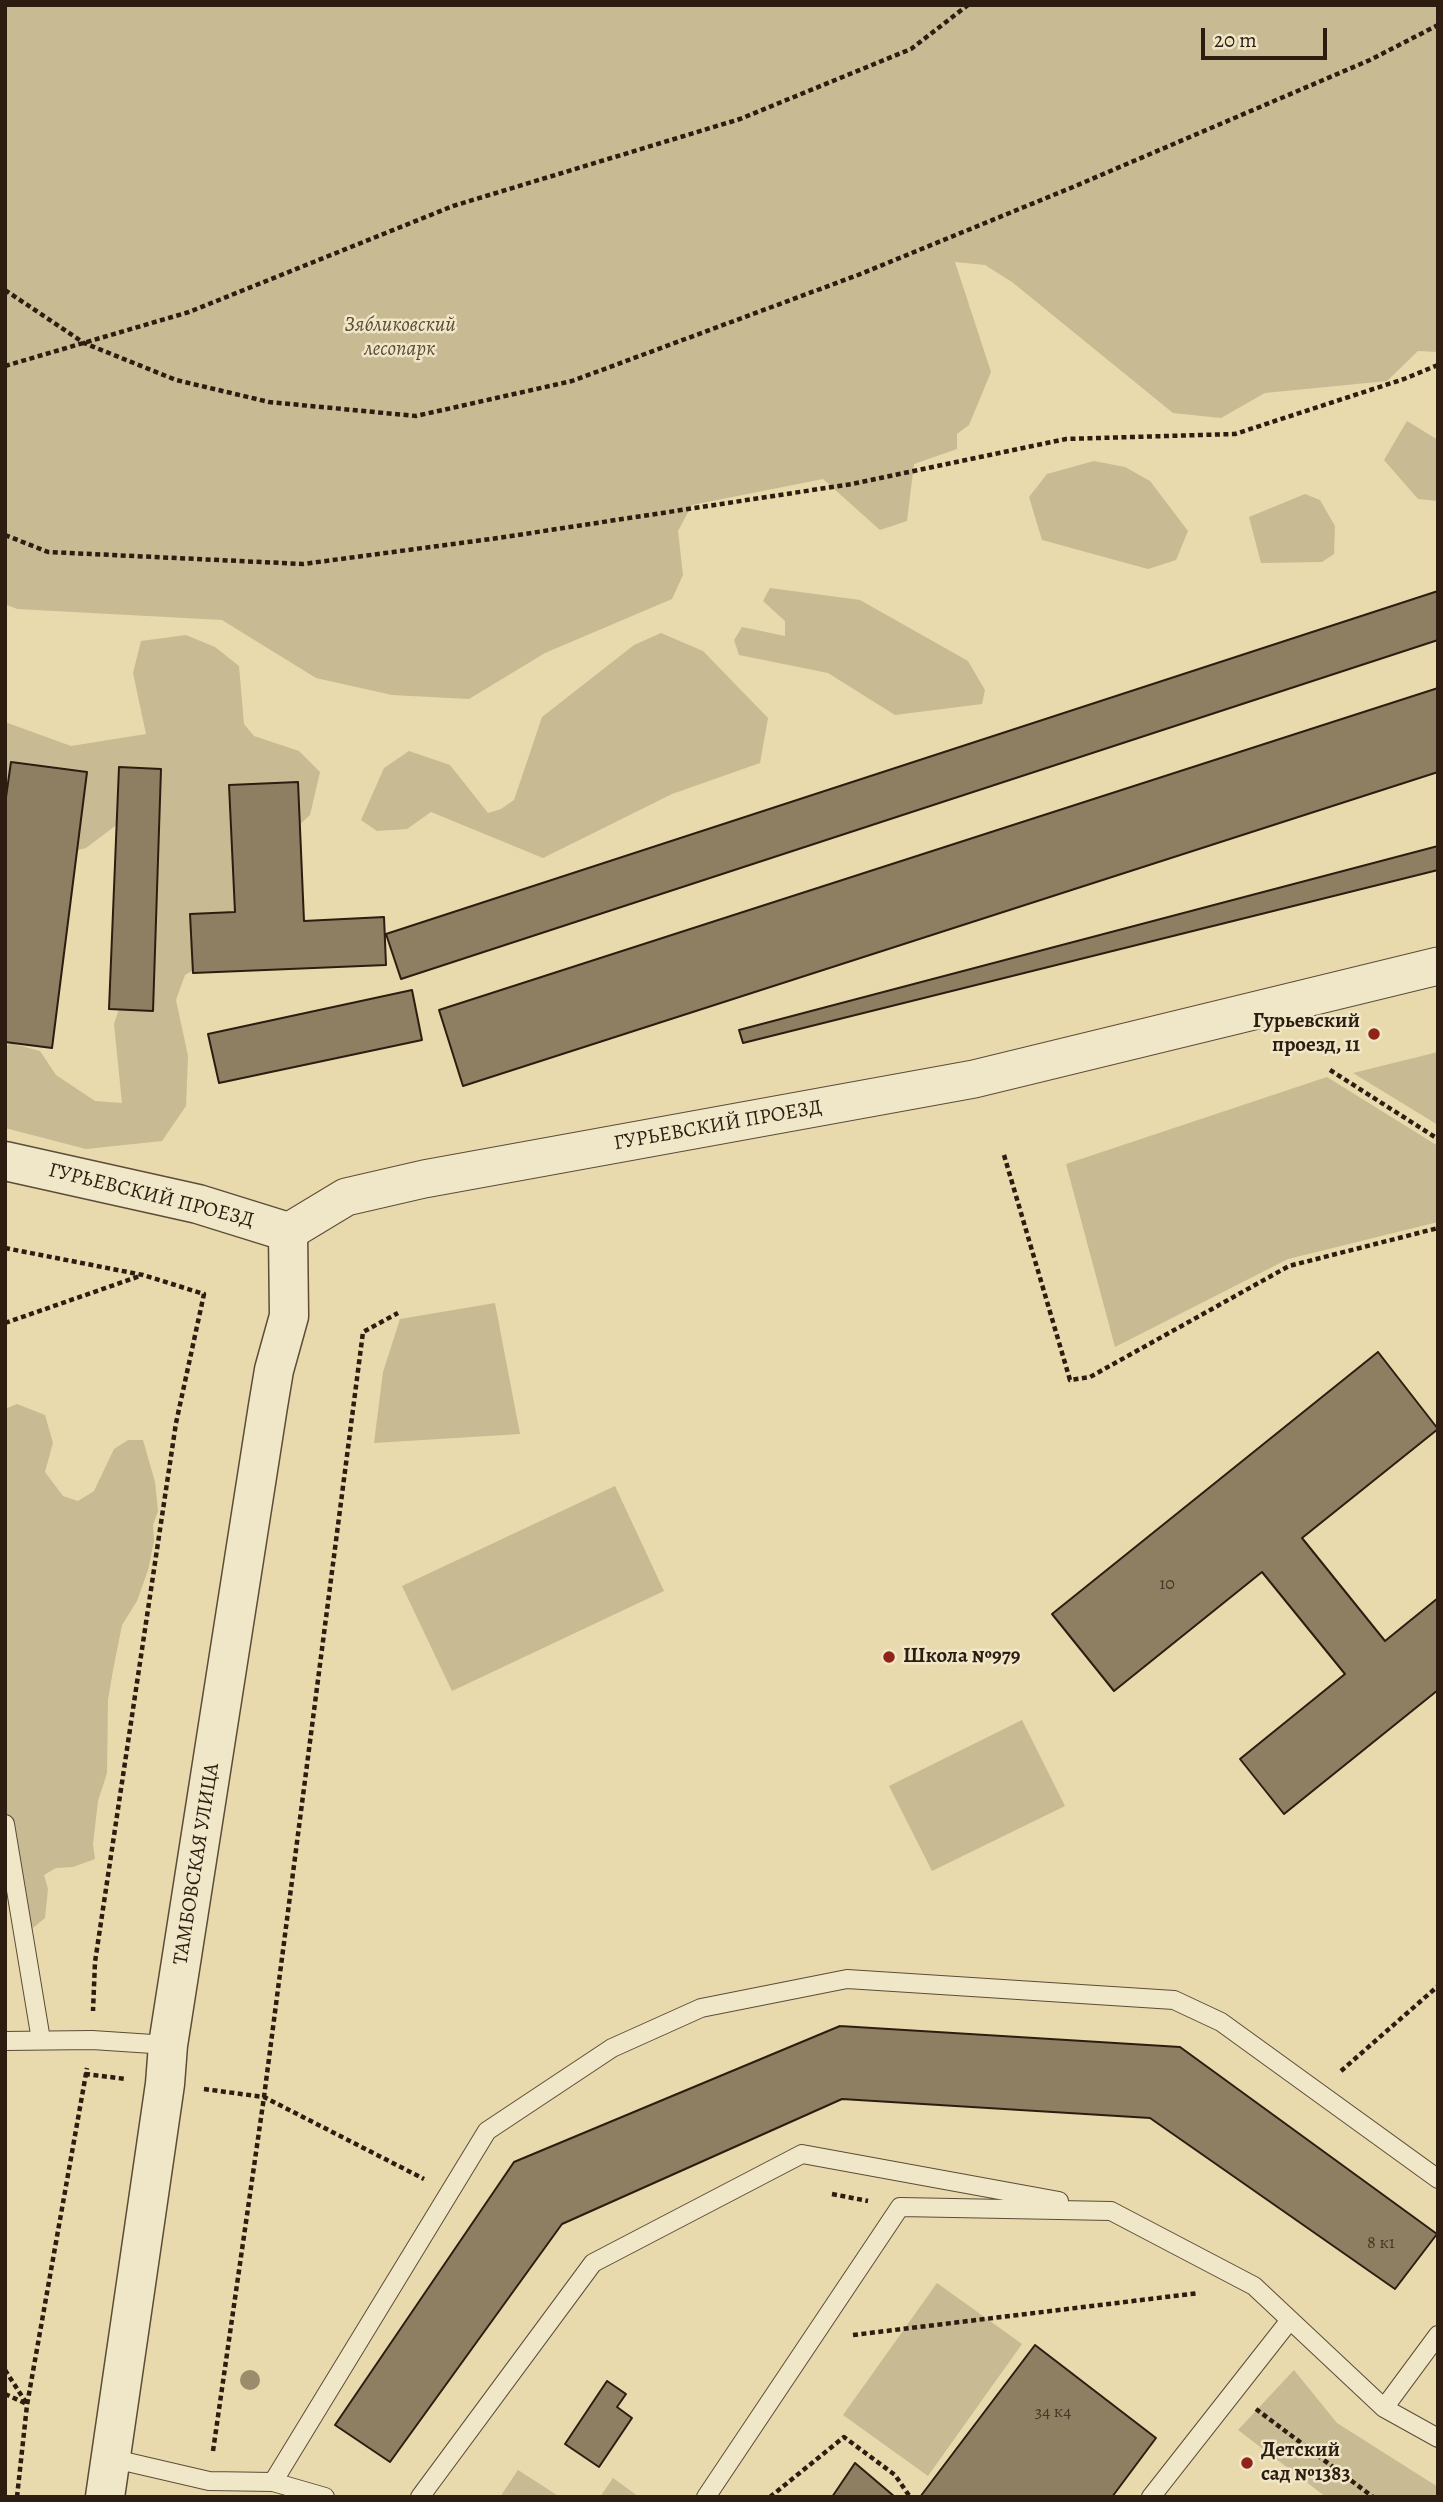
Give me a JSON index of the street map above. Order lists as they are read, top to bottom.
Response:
{
  "streets": {
    "street": ["ГУРЬЕВСКИЙ ПРОЕЗД", "ТАМБОВСКАЯ УЛИЦА"]
  },
  "crossings": [
    ["ГУРЬЕВСКИЙ ПРОЕЗД", "ТАМБОВСКАЯ УЛИЦА"]
  ],
  "parks": ["Зябликовский лесопарк"],
  "places": ["Гурьевский проезд, 11", "Школа №979", "Детский сад №1383"],
  "house_numbers": ["10", "8 к1", "34 к4"],
  "scale_bar": "20 m"
}
